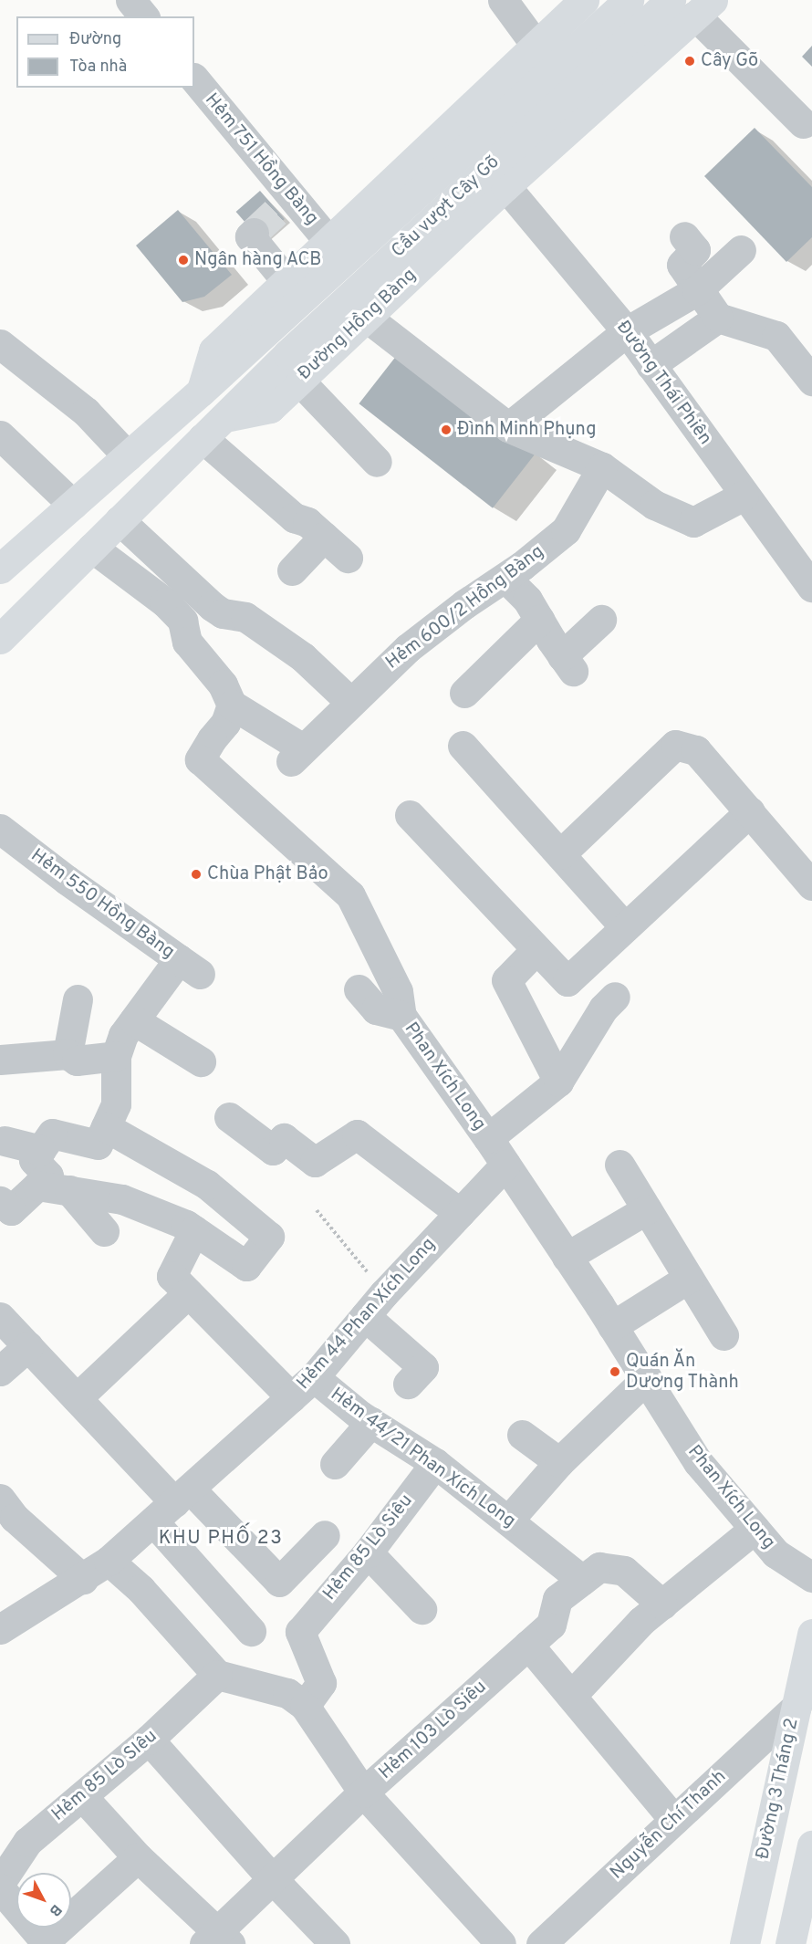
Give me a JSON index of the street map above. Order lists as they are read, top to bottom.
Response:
{
  "streets": {
    "main road": ["Cầu vượt Cây Gõ", "Đường Hồng Bàng", "Đường 3 Tháng 2"],
    "street": [
      "Hẻm 751 Hồng Bàng",
      "Đường Thái Phiên",
      "Hẻm 600/2 Hồng Bàng",
      "Hẻm 550 Hồng Bàng",
      "Phan Xích Long",
      "Hẻm 44 Phan Xích Long",
      "Hẻm 44/21 Phan Xích Long",
      "Hẻm 85 Lò Siêu",
      "Hẻm 103 Lò Siêu",
      "Hẻm 85 Lò SIêu",
      "Nguyễn Chí Thanh"
    ]
  },
  "crossings": [
    ["Cầu vượt Cây Gõ", "Đường Hồng Bàng"],
    ["Đường Hồng Bàng", "Đường Thái Phiên"],
    ["Hẻm 600/2 Hồng Bàng", "Phan Xích Long"],
    ["Phan Xích Long", "Hẻm 44 Phan Xích Long"],
    ["Hẻm 44 Phan Xích Long", "Hẻm 44/21 Phan Xích Long"],
    ["Hẻm 44/21 Phan Xích Long", "Hẻm 85 Lò Siêu"],
    ["Hẻm 44/21 Phan Xích Long", "Hẻm 103 Lò Siêu"],
    ["Đường 3 Tháng 2", "Nguyễn Chí Thanh"]
  ],
  "districts": ["KHU PHỐ 23"],
  "places": [
    "Cây Gõ",
    "Ngân hàng ACB",
    "Đình Minh Phụng",
    "Chùa Phật Bảo",
    "Quán Ăn Dương Thành"
  ],
  "legend": ["Đường", "Tòa nhà"],
  "north": "bottom right"
}
